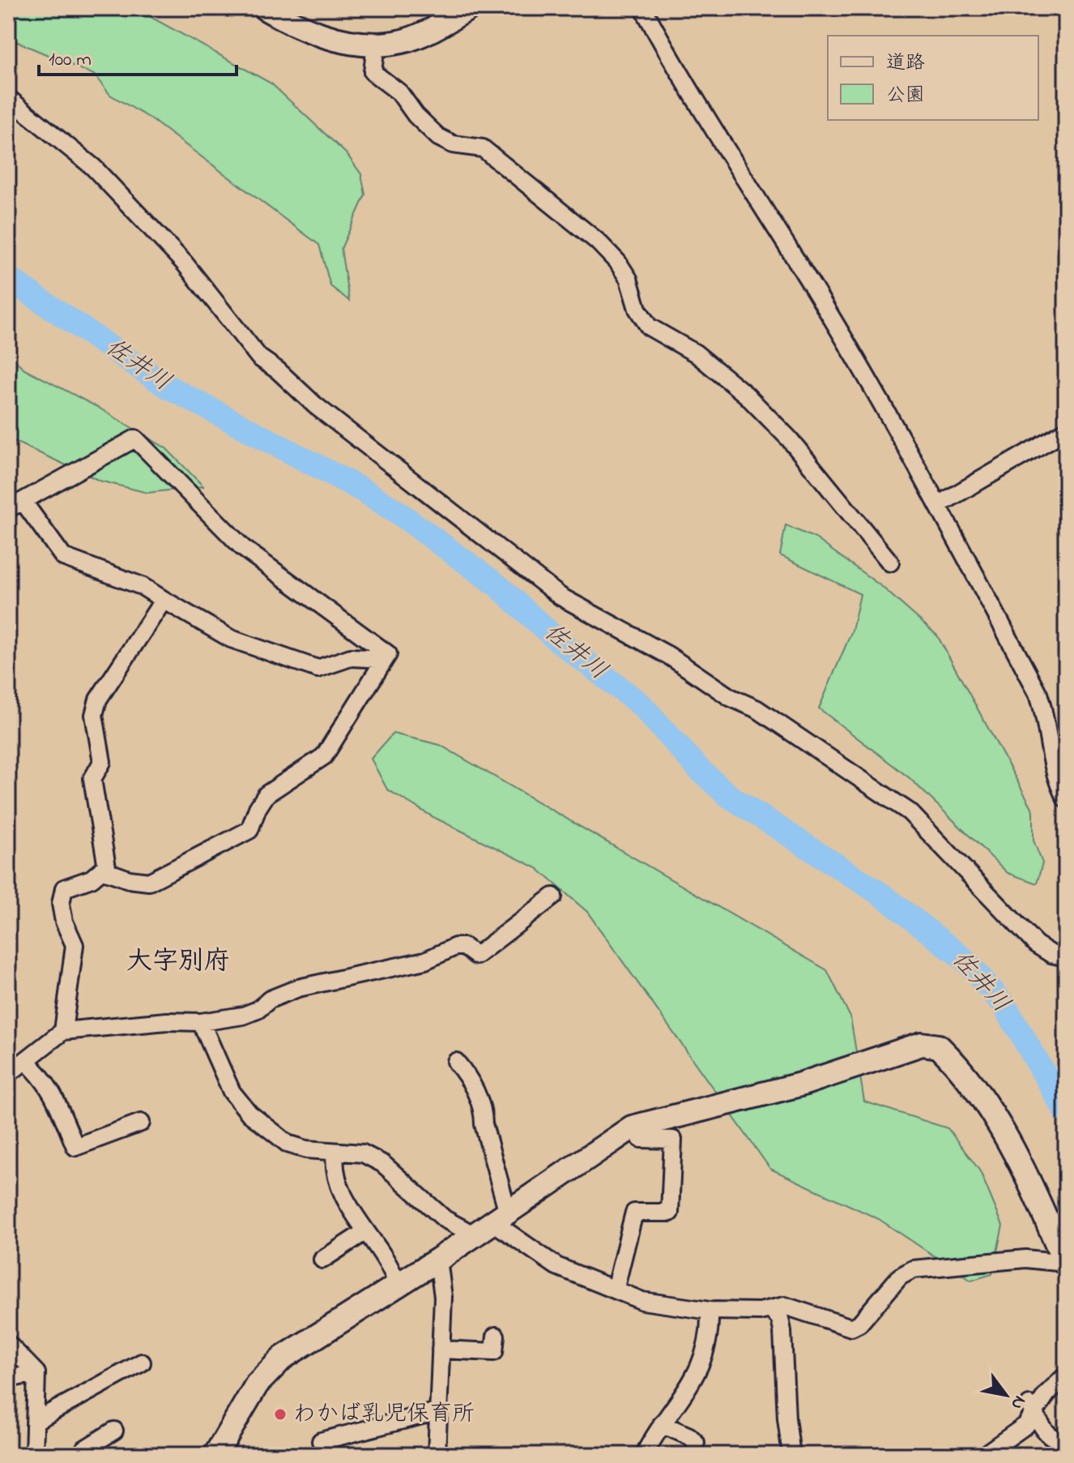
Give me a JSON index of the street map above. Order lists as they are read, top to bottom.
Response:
{
  "districts": ["大字別府"],
  "water": ["佐井川"],
  "places": ["わかば乳児保育所"],
  "legend": ["道路", "公園"],
  "scale_bar": "100 m",
  "north": "bottom right"
}
